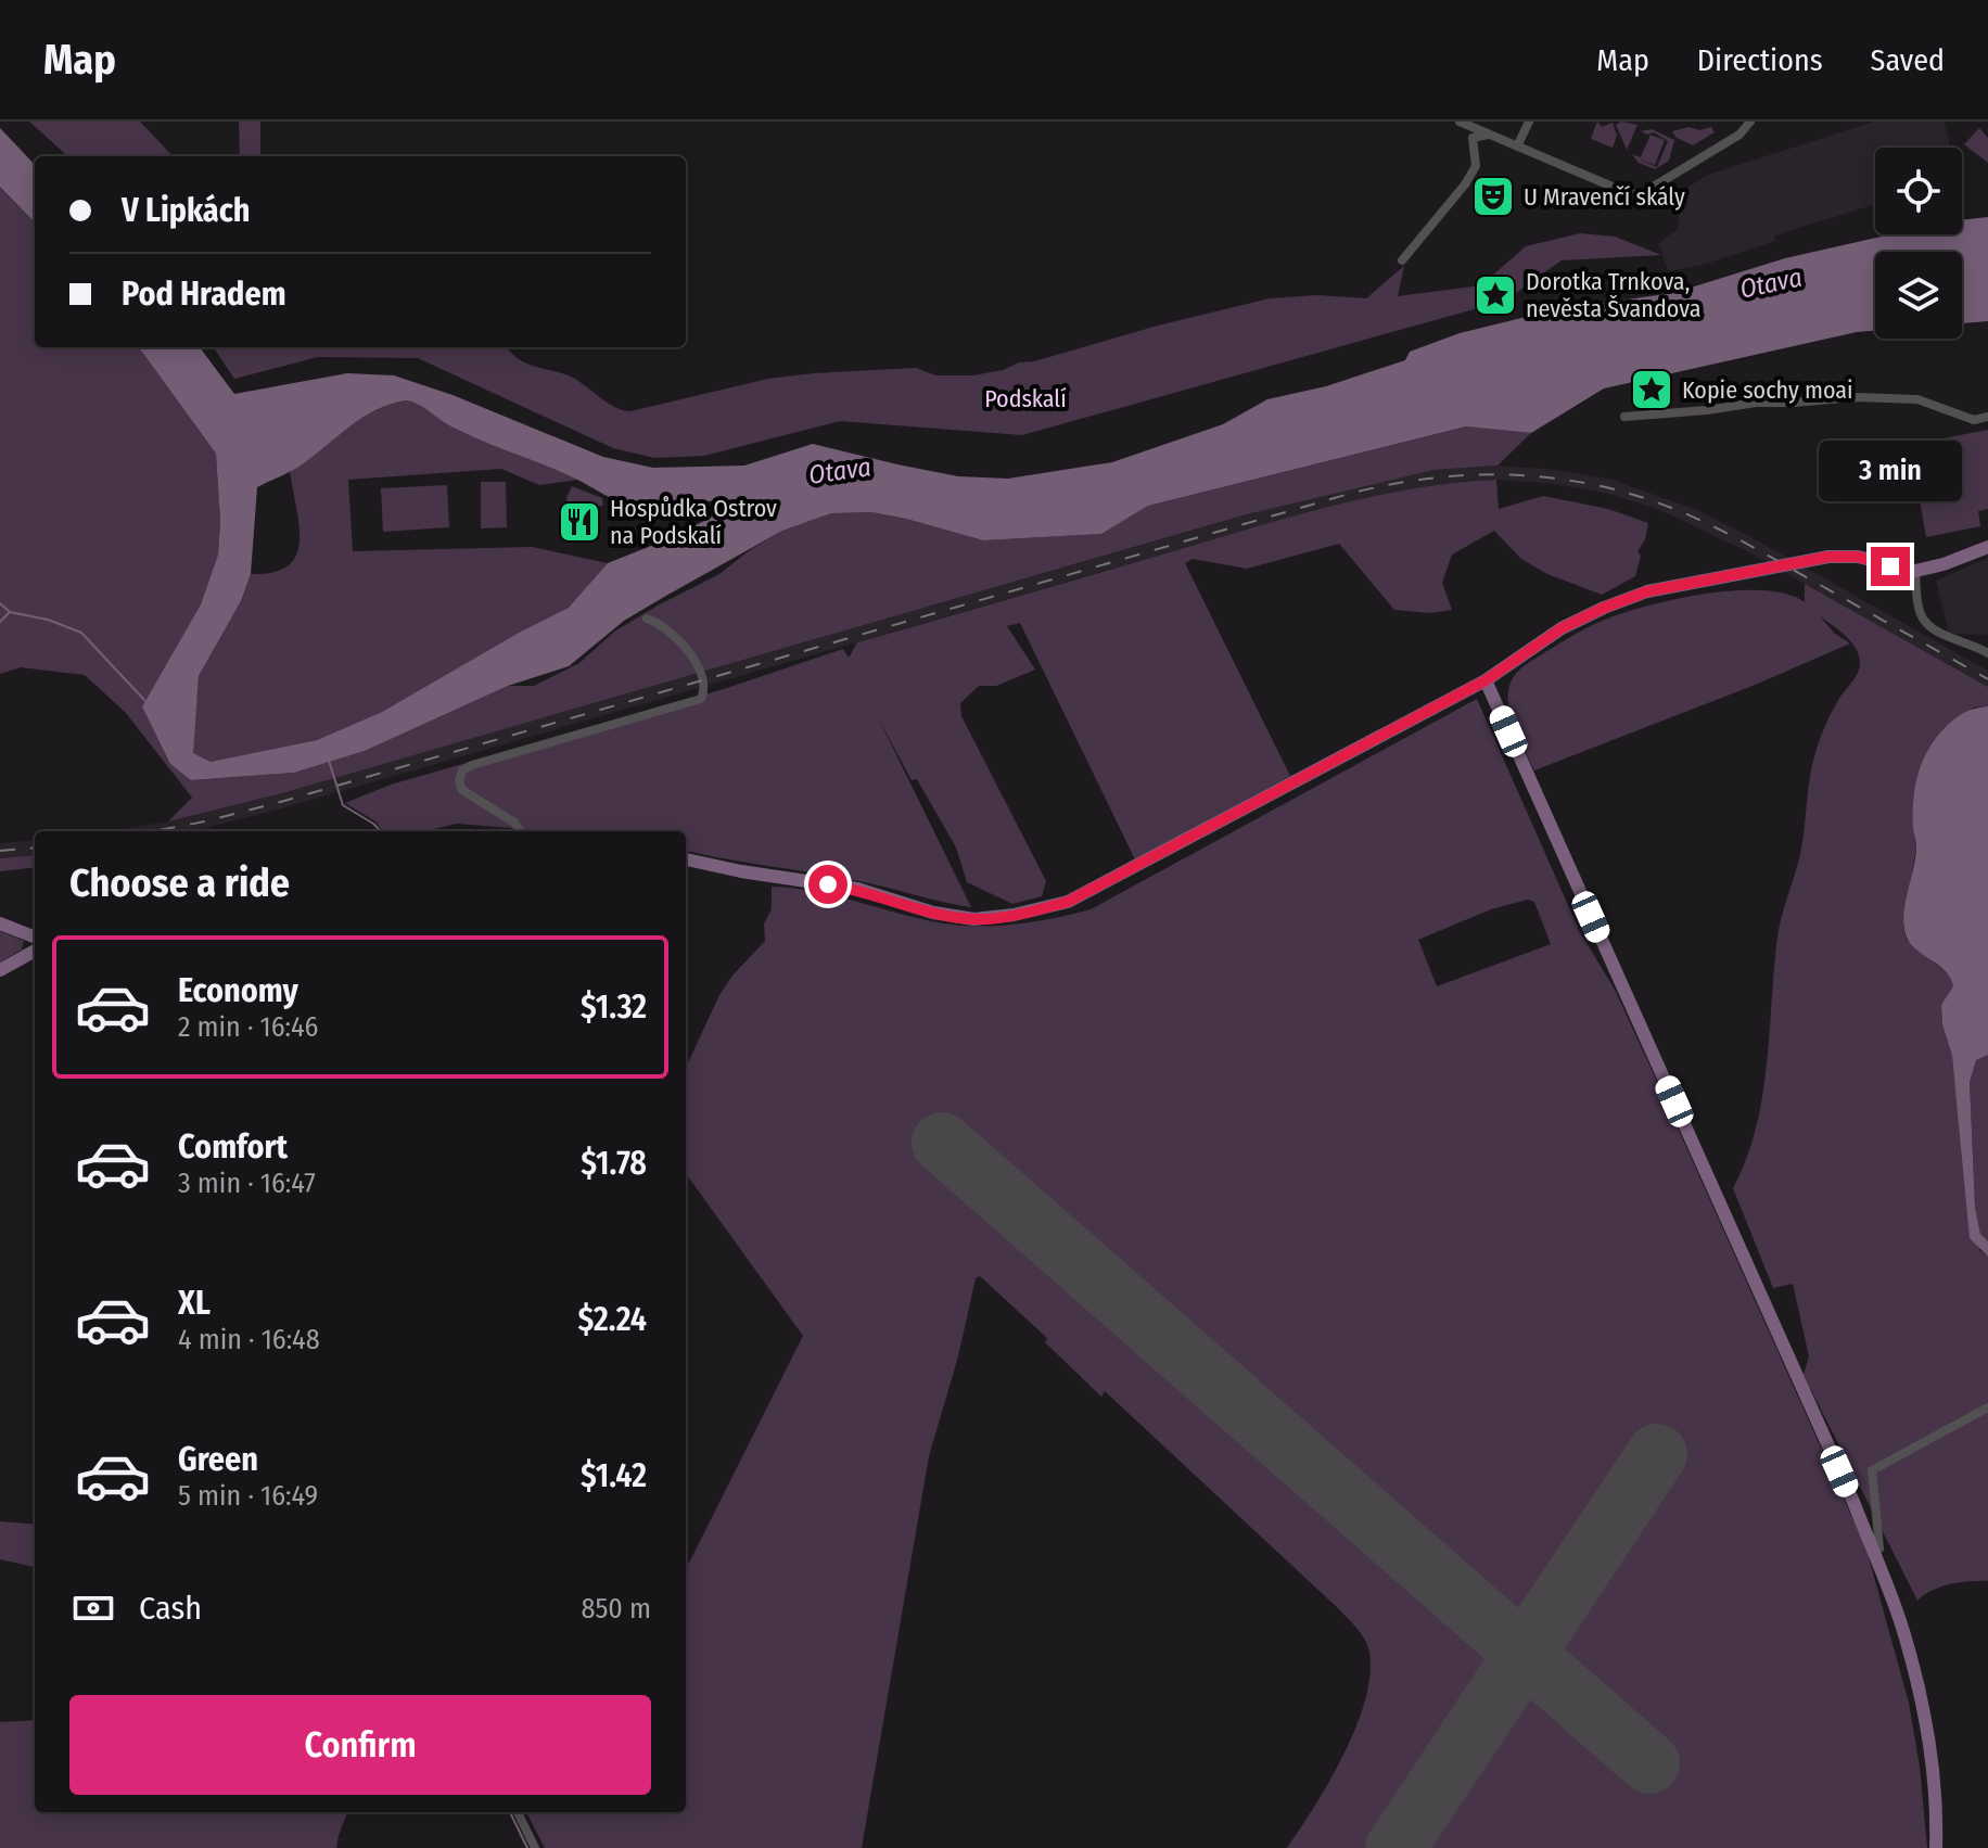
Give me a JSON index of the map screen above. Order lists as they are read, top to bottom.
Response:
{
  "water": ["Otava"],
  "parks": ["Podskalí"],
  "places": {
    "theatre": ["U Mravenčí skály"],
    "place": ["Dorotka Trnkova, nevěsta Švandova", "Kopie sochy moai"],
    "restaurant": ["Hospůdka Ostrov na Podskalí"]
  },
  "page": {
    "header": "Map",
    "nav": ["Map", "Directions", "Saved"],
    "banner": ["V Lipkách", "Pod Hradem"],
    "bubble": "3 min",
    "heading": "Choose a ride",
    "list": [
      {
        "name": "Economy",
        "note": "2 min · 16:46",
        "value": "$1.32"
      },
      {
        "name": "Comfort",
        "note": "3 min · 16:47",
        "value": "$1.78"
      },
      {
        "name": "XL",
        "note": "4 min · 16:48",
        "value": "$2.24"
      },
      {
        "name": "Green",
        "note": "5 min · 16:49",
        "value": "$1.42"
      }
    ],
    "pay": ["Cash", "850 m"],
    "buttons": "Confirm"
  }
}
